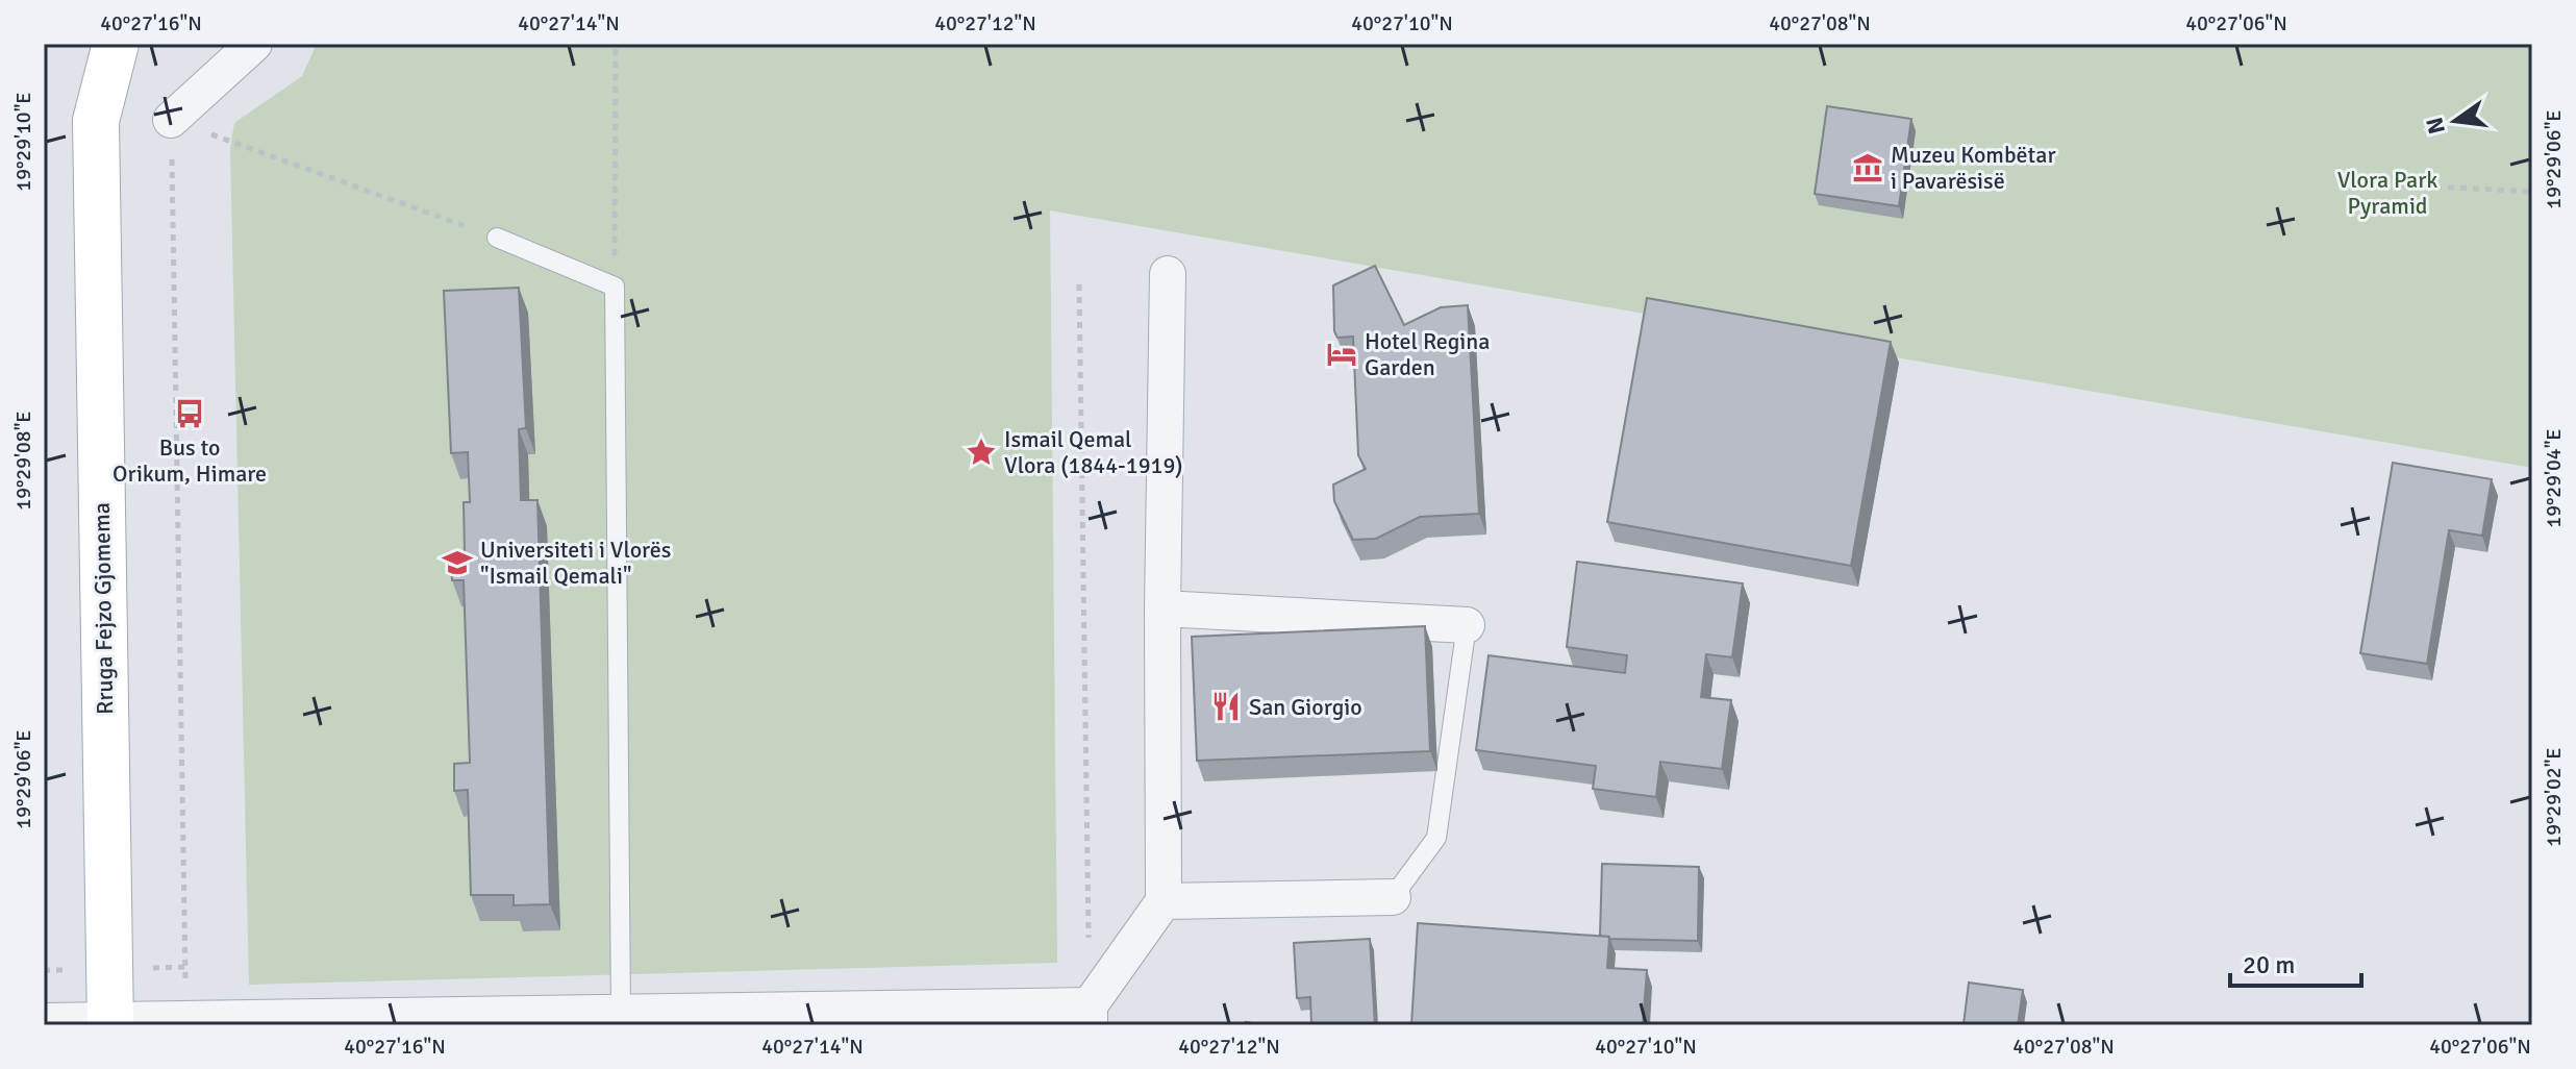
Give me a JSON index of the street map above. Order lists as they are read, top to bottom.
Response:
{
  "streets": {
    "main road": ["Rruga Fejzo Gjomema"]
  },
  "parks": ["Vlora Park Pyramid"],
  "places": {
    "museum": ["Muzeu Kombëtar i Pavarësisë"],
    "hotel": ["Hotel Regina Garden"],
    "bus stop": ["Bus to Orikum, Himare"],
    "place": ["Ismail Qemal Vlora (1844-1919)"],
    "school or university": ["Universiteti i Vlorës \"Ismail Qemali\""],
    "restaurant": ["San Giorgio"]
  },
  "scale_bar": "20 m",
  "north": "left",
  "coordinates": [
    "40°27'16\"N",
    "40°27'14\"N",
    "40°27'12\"N",
    "40°27'10\"N",
    "40°27'08\"N",
    "40°27'06\"N",
    "19°29'10\"E",
    "19°29'06\"E",
    "19°29'08\"E",
    "19°29'04\"E",
    "19°29'02\"E"
  ]
}
